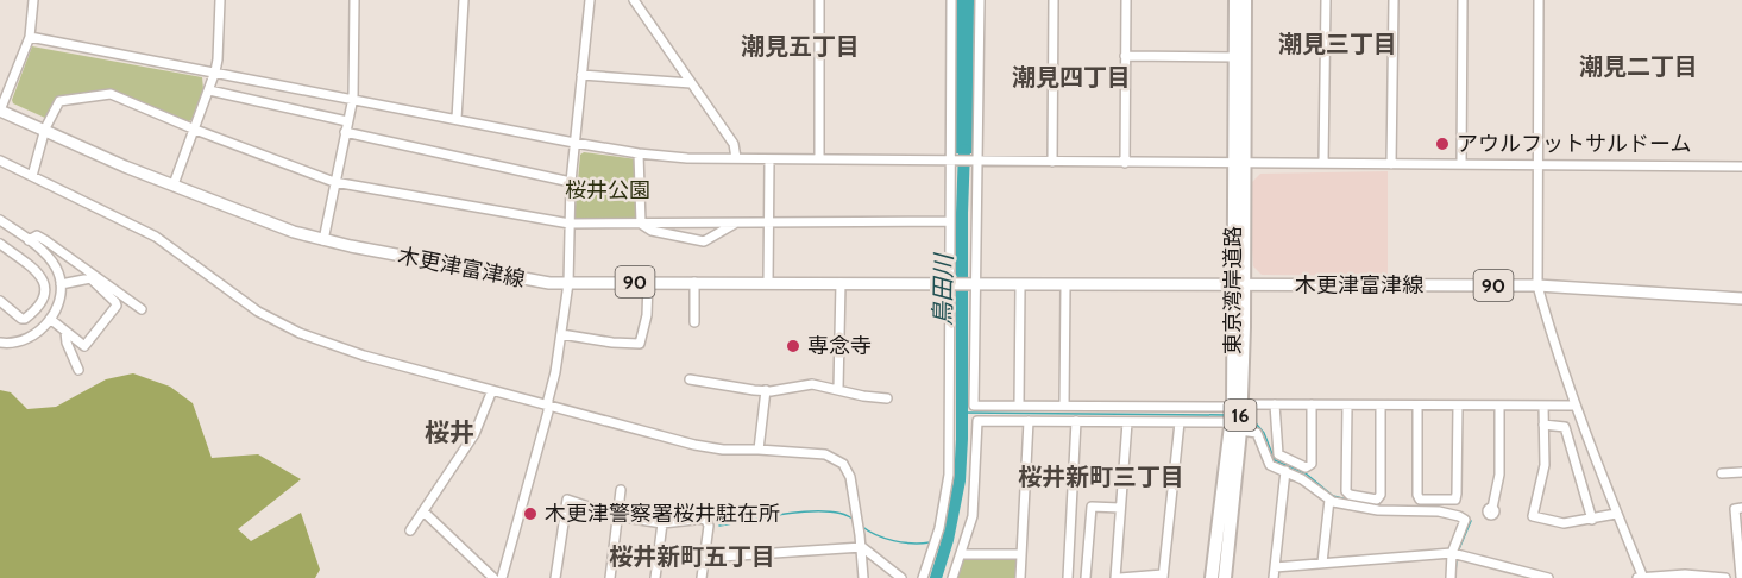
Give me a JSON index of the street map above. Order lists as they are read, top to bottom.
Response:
{
  "streets": {
    "highway": ["東京湾岸道路", "16"],
    "main road": ["木更津富津線", "90"]
  },
  "crossings": [
    ["木更津富津線", "90"],
    ["木更津富津線", "東京湾岸道路"]
  ],
  "districts": [
    "潮見三丁目",
    "潮見五丁目",
    "潮見二丁目",
    "潮見四丁目",
    "桜井",
    "桜井新町三丁目",
    "桜井新町五丁目"
  ],
  "water": ["鳥田川"],
  "parks": ["桜井公園"],
  "places": ["アウルフットサルドーム", "専念寺", "木更津警察署桜井駐在所"]
}
